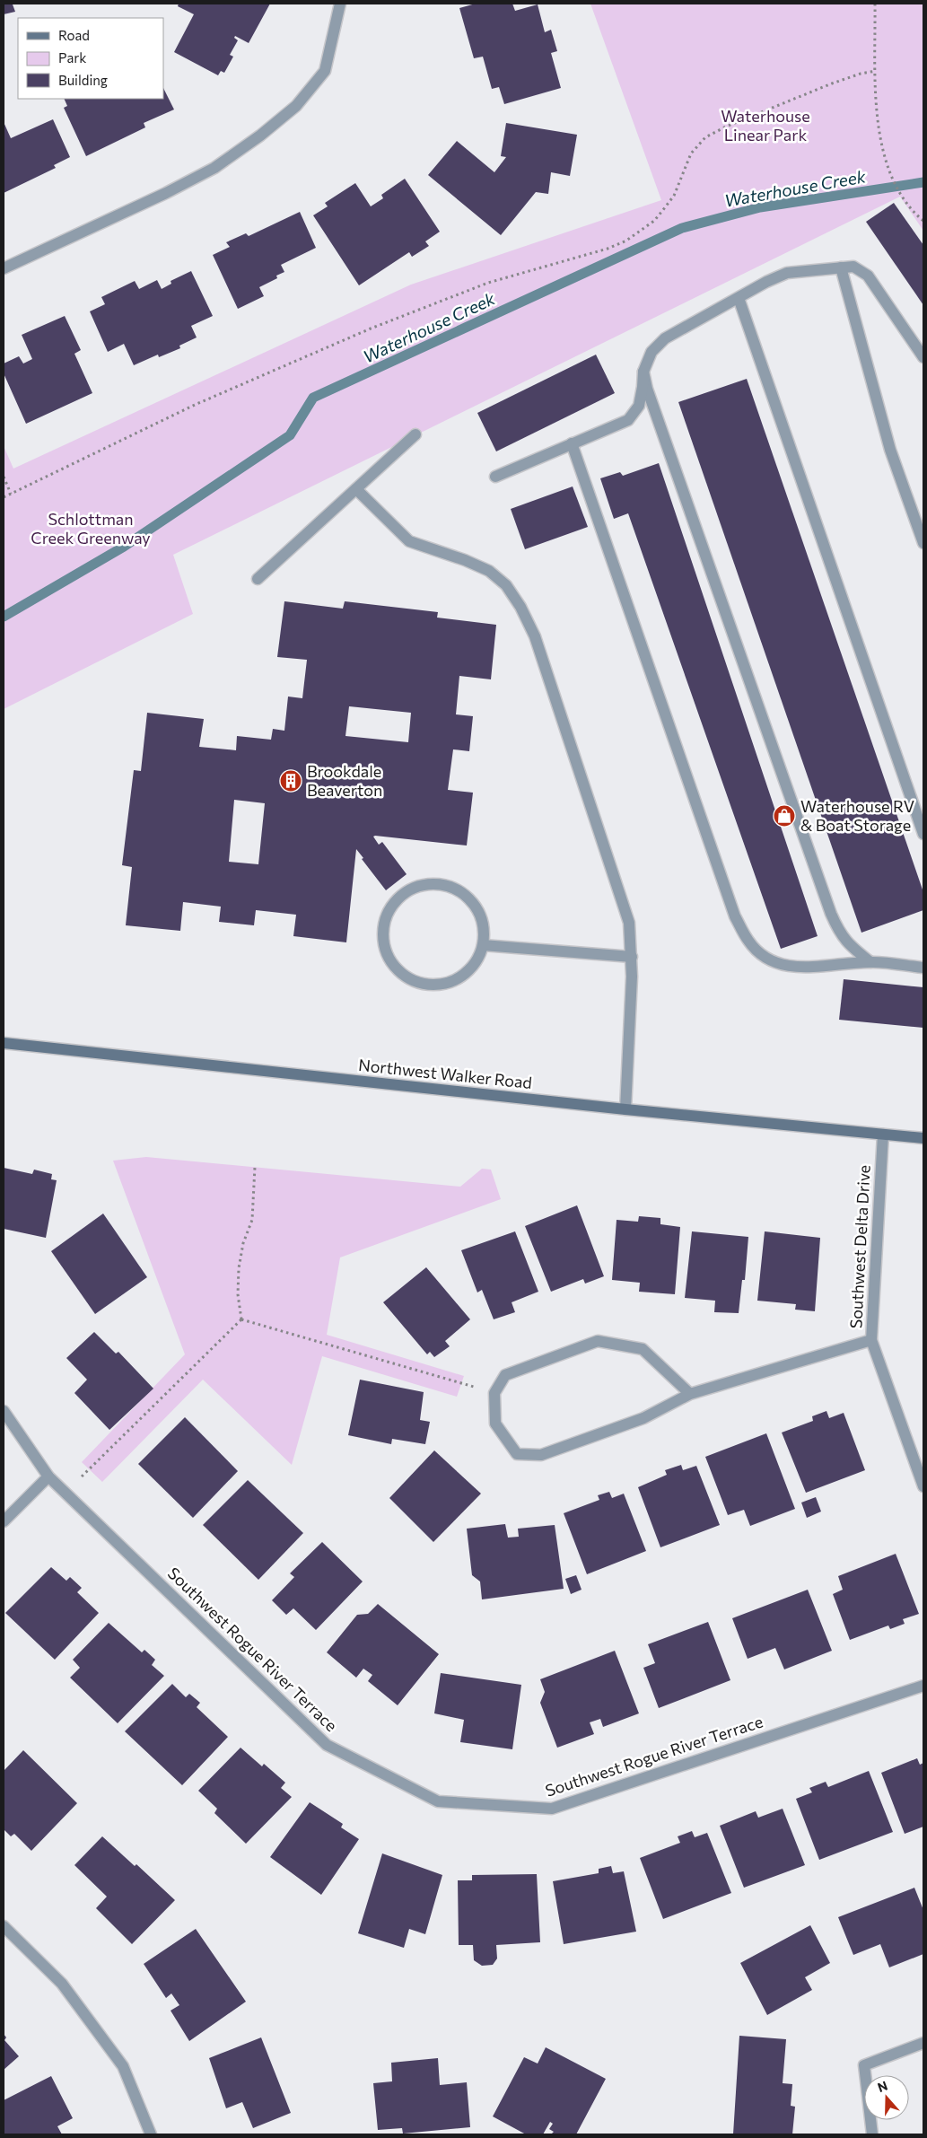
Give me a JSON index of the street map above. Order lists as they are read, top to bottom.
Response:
{
  "streets": {
    "main road": ["Northwest Walker Road"],
    "street": ["Southwest Delta Drive", "Southwest Rogue River Terrace"]
  },
  "crossings": [
    ["Northwest Walker Road", "Southwest Delta Drive"]
  ],
  "water": ["Waterhouse Creek"],
  "parks": ["Waterhouse Linear Park", "Schlottman Creek Greenway"],
  "places": {
    "building": ["Brookdale Beaverton"],
    "shop": ["Waterhouse RV & Boat Storage"]
  },
  "legend": ["Road", "Park", "Building"],
  "north": "top"
}
